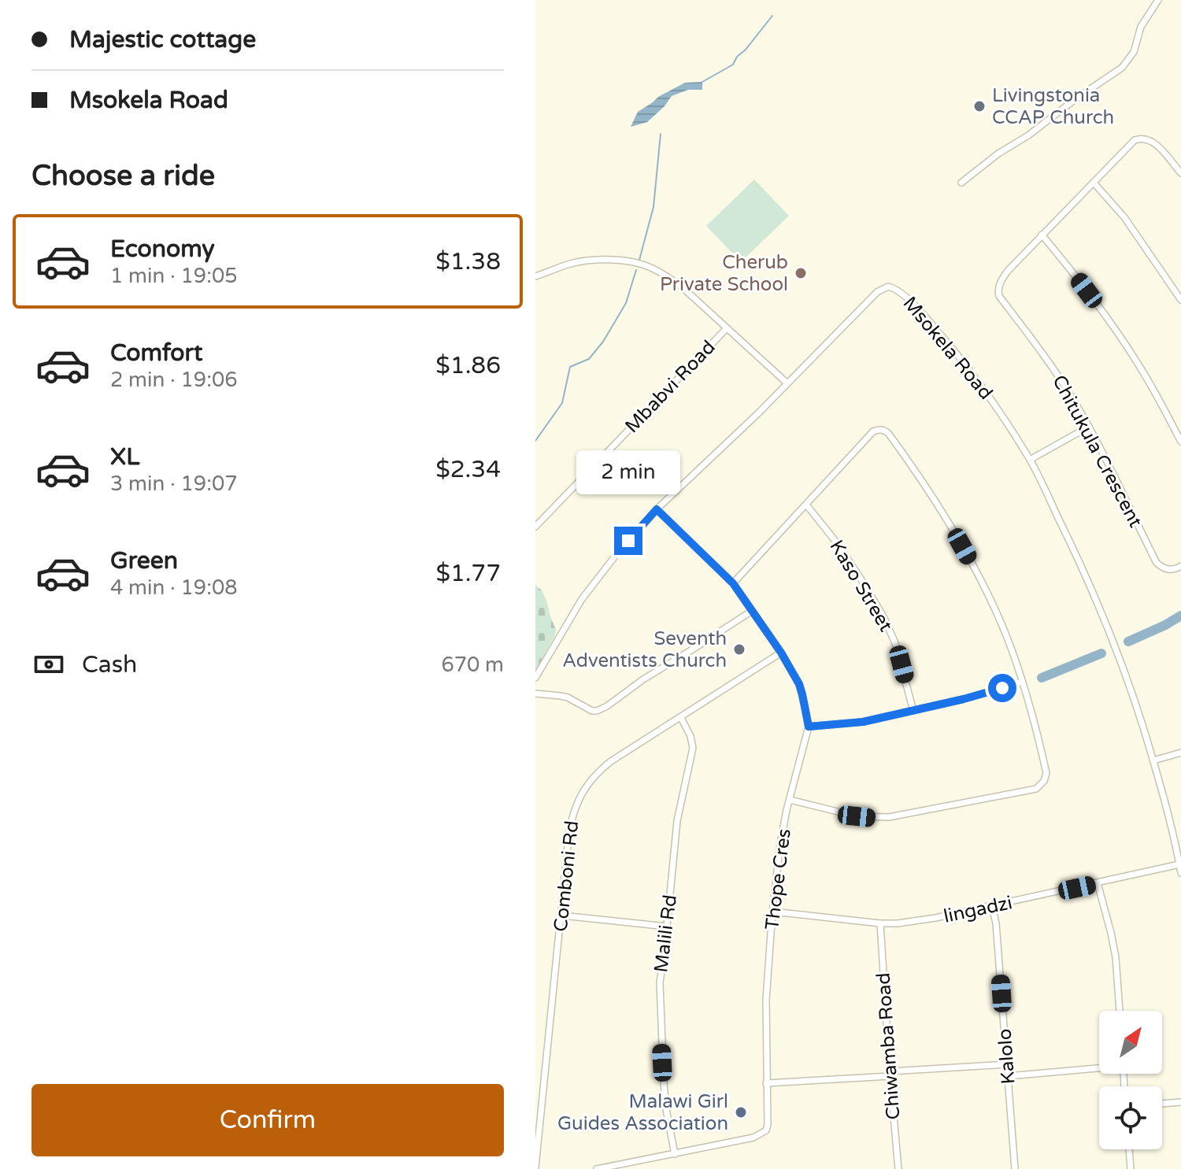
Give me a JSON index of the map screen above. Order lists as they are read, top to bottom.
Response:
{
  "streets": {
    "street": [
      "Msokela Road",
      "Mbabvi Road",
      "Chitukula Crescent",
      "Kaso Street",
      "Comboni Rd",
      "Thope Cres",
      "lingadzi",
      "Malili Rd",
      "Chiwamba Road",
      "Kalolo"
    ]
  },
  "crossings": [
    ["Msokela Road", "Thope Cres"],
    ["Msokela Road", "lingadzi"],
    ["Comboni Rd", "Thope Cres"],
    ["Comboni Rd", "Malili Rd"],
    ["Thope Cres", "lingadzi"],
    ["Thope Cres", "Malili Rd"],
    ["lingadzi", "Chiwamba Road"],
    ["lingadzi", "Kalolo"]
  ],
  "places": [
    "Livingstonia CCAP Church",
    "Cherub Private School",
    "Seventh Adventists Church",
    "Malawi Girl Guides Association"
  ],
  "north": "top right",
  "page": {
    "banner": ["Majestic cottage", "Msokela Road"],
    "heading": "Choose a ride",
    "list": [
      {
        "name": "Economy",
        "note": "1 min · 19:05",
        "value": "$1.38"
      },
      {
        "name": "Comfort",
        "note": "2 min · 19:06",
        "value": "$1.86"
      },
      {
        "name": "XL",
        "note": "3 min · 19:07",
        "value": "$2.34"
      },
      {
        "name": "Green",
        "note": "4 min · 19:08",
        "value": "$1.77"
      }
    ],
    "bubble": "2 min",
    "pay": ["Cash", "670 m"],
    "buttons": "Confirm"
  }
}
